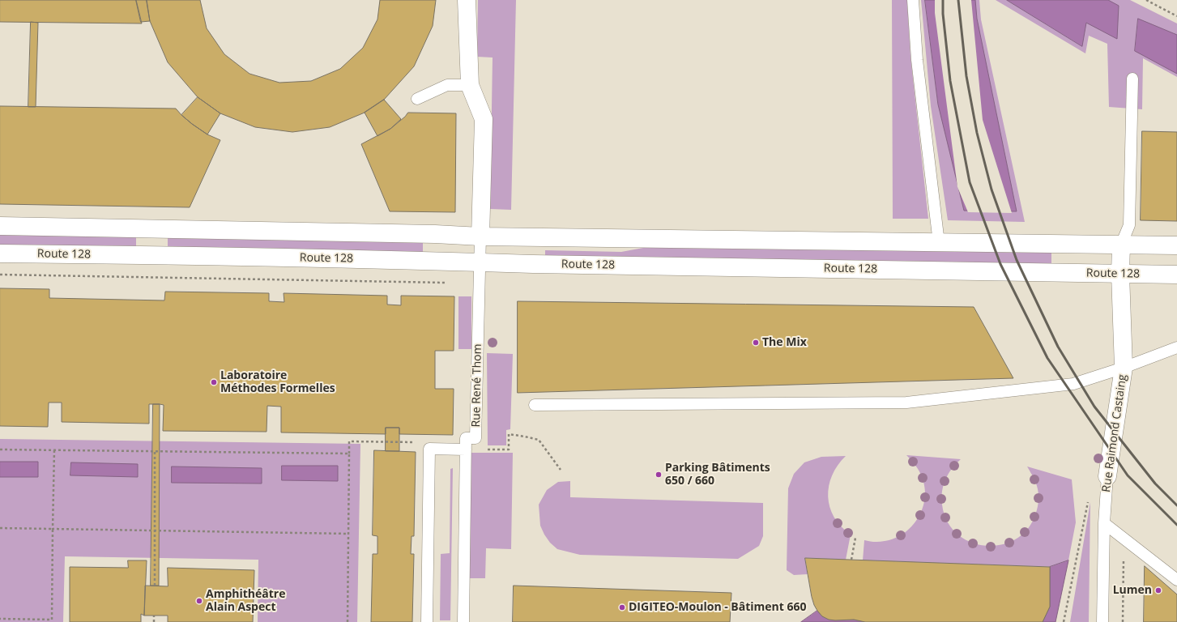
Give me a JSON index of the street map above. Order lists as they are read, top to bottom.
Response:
{
  "streets": {
    "main road": ["Route 128", "Rue Raimond Castaing"],
    "lane": ["Rue René Thom"]
  },
  "crossings": [
    ["Route 128", "Rue René Thom"],
    ["Route 128", "Rue Raimond Castaing"]
  ],
  "places": [
    "The Mix",
    "Laboratoire Méthodes Formelles",
    "Parking Bâtiments 650 / 660",
    "Lumen",
    "Amphithéâtre Alain Aspect",
    "DIGITEO-Moulon - Bâtiment 660"
  ]
}
